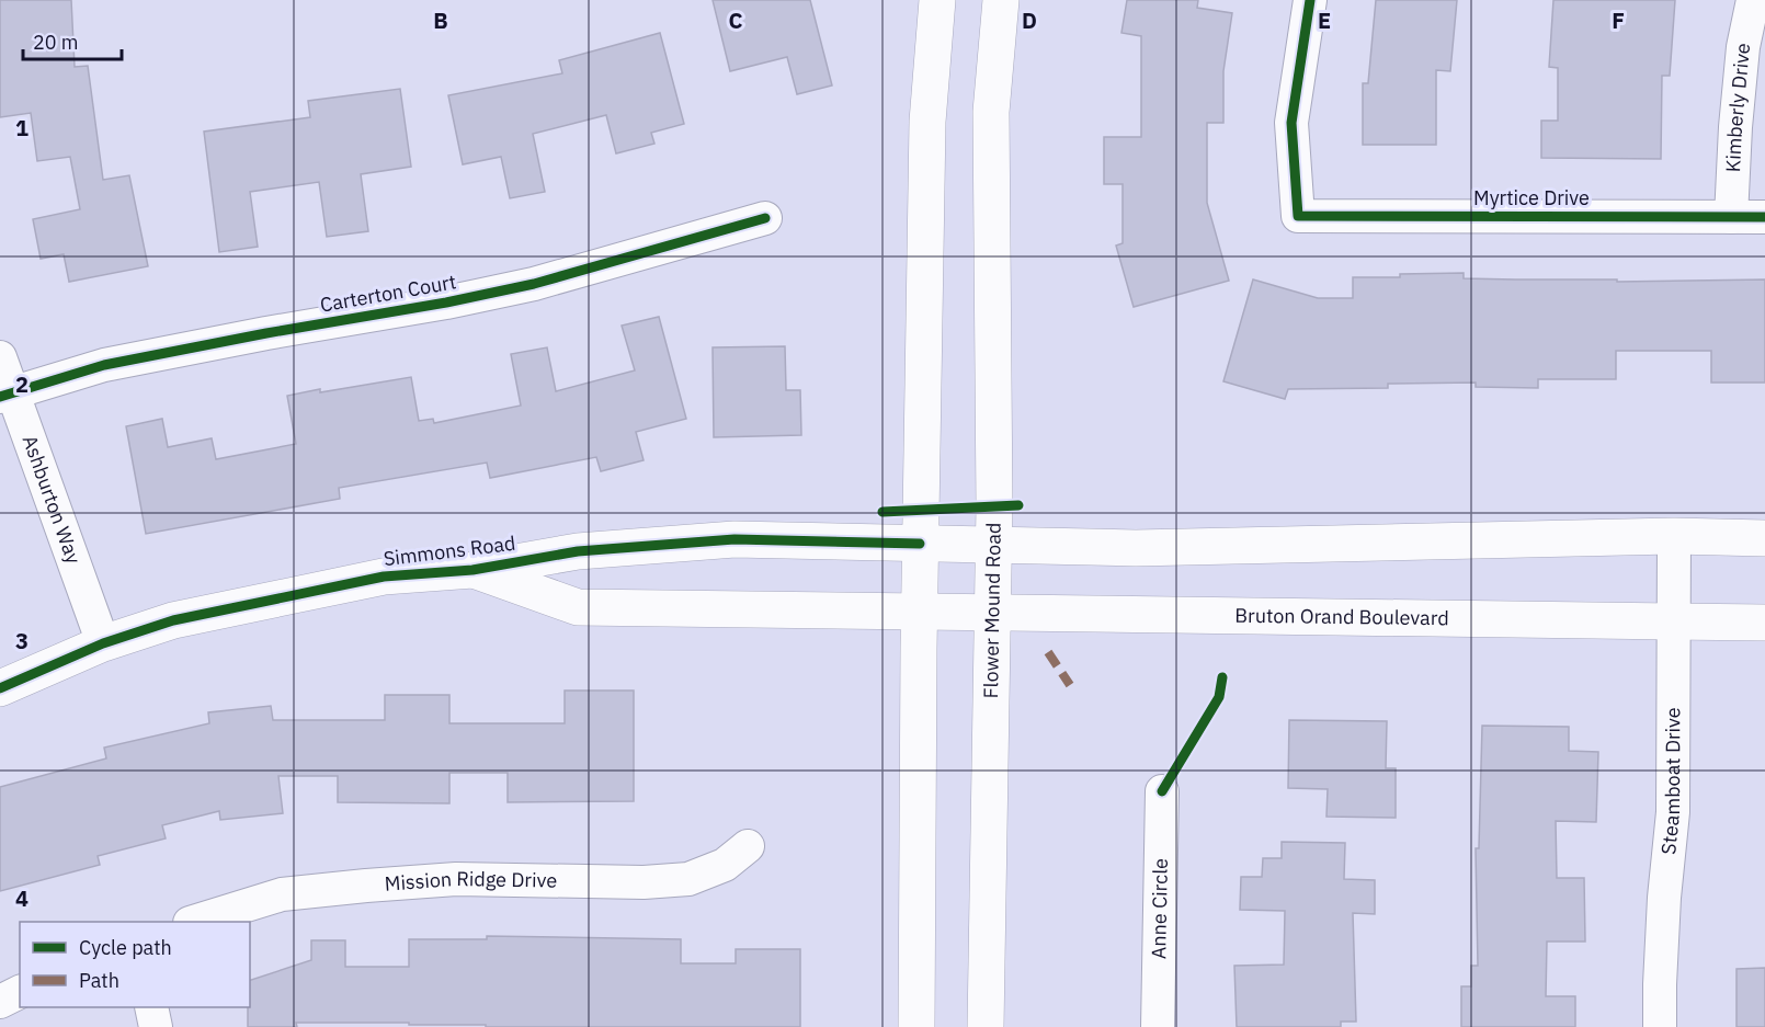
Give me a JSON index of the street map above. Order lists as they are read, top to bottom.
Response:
{
  "streets": {
    "main road": ["Simmons Road", "Flower Mound Road", "Bruton Orand Boulevard"],
    "street": [
      "Kimberly Drive",
      "Myrtice Drive",
      "Carterton Court",
      "Ashburton Way",
      "Steamboat Drive",
      "Mission Ridge Drive",
      "Anne Circle"
    ]
  },
  "crossings": [
    ["Kimberly Drive", "Myrtice Drive"],
    ["Carterton Court", "Ashburton Way"],
    ["Ashburton Way", "Simmons Road"],
    ["Simmons Road", "Bruton Orand Boulevard"],
    ["Flower Mound Road", "Bruton Orand Boulevard"],
    ["Bruton Orand Boulevard", "Steamboat Drive"]
  ],
  "legend": ["Cycle path", "Path"],
  "scale_bar": "20 m",
  "grid": {
    "columns": [
      "B",
      "C",
      "D",
      "E",
      "F"
    ],
    "rows": [
      "1",
      "2",
      "3",
      "4"
    ]
  }
}
